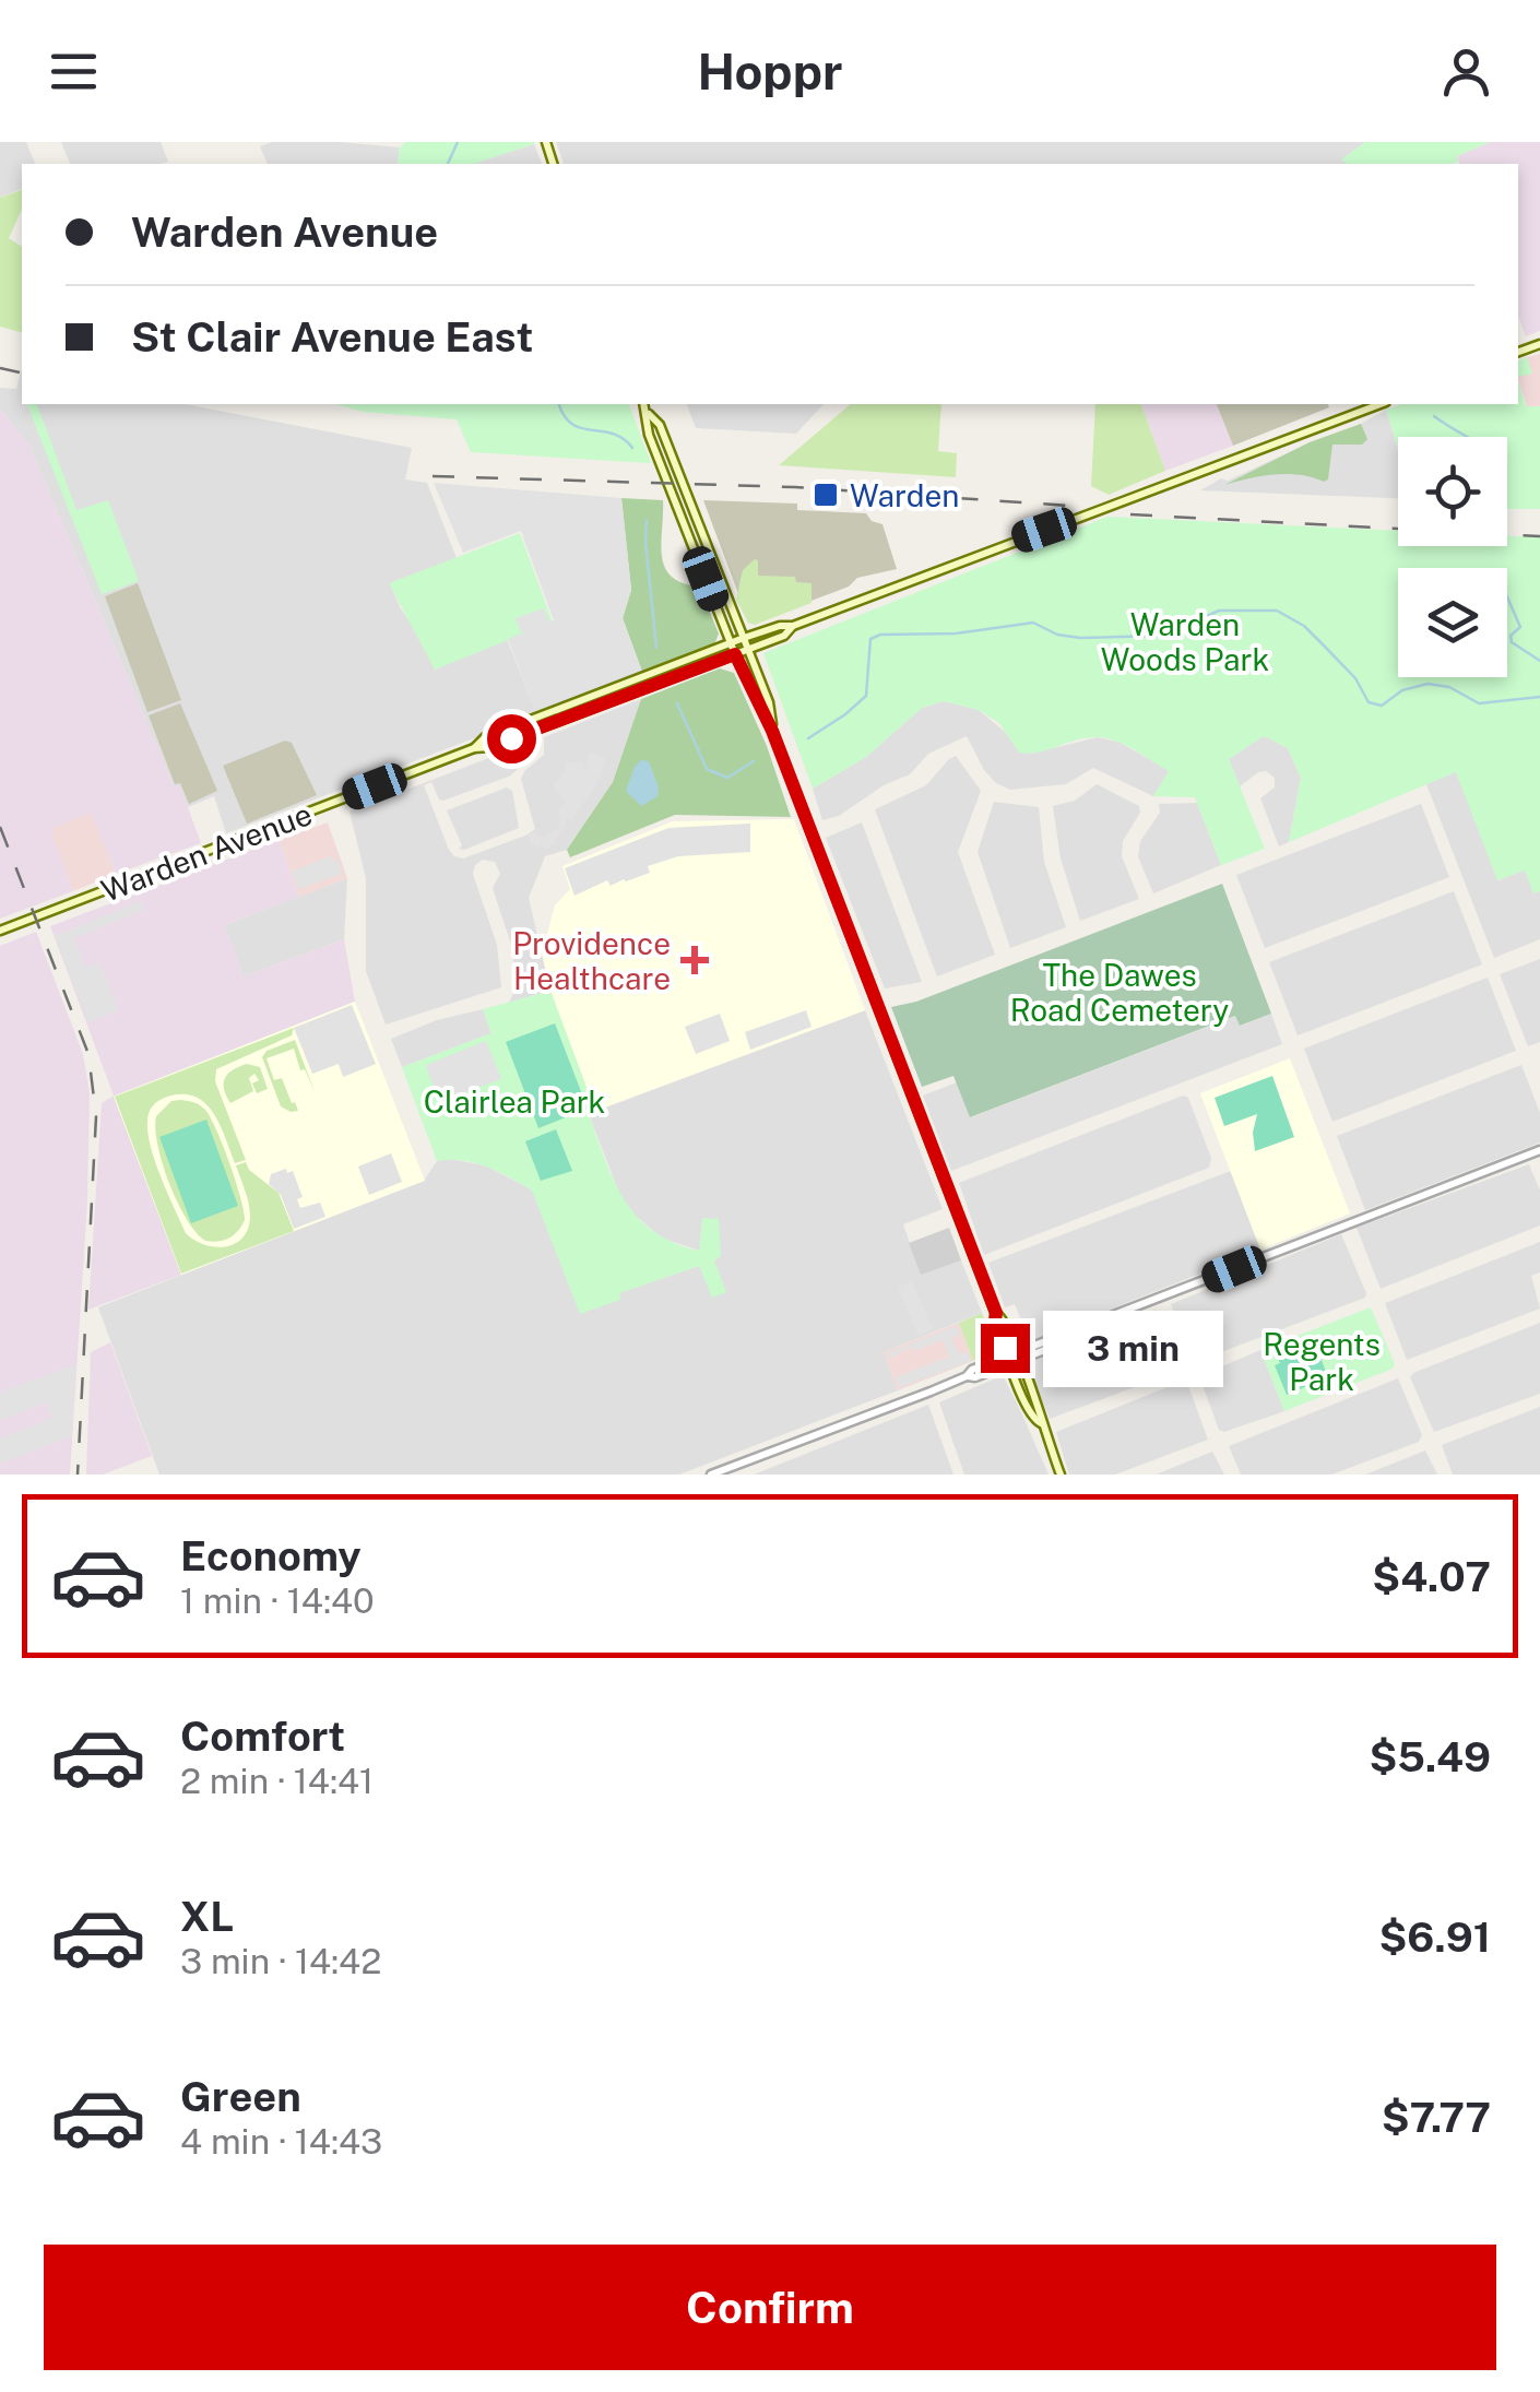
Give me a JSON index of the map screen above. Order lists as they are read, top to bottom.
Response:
{
  "streets": {
    "main road": ["Warden Avenue"]
  },
  "parks": [
    "Warden Woods Park",
    "The Dawes Road Cemetery",
    "Clairlea Park",
    "Regents Park"
  ],
  "places": {
    "transit": ["Warden"],
    "health": ["Providence Healthcare"]
  },
  "page": {
    "header": "Hoppr",
    "banner": ["Warden Avenue", "St Clair Avenue East"],
    "bubble": "3 min",
    "list": [
      {
        "name": "Economy",
        "note": "1 min · 14:40",
        "value": "$4.07"
      },
      {
        "name": "Comfort",
        "note": "2 min · 14:41",
        "value": "$5.49"
      },
      {
        "name": "XL",
        "note": "3 min · 14:42",
        "value": "$6.91"
      },
      {
        "name": "Green",
        "note": "4 min · 14:43",
        "value": "$7.77"
      }
    ],
    "buttons": "Confirm"
  }
}
